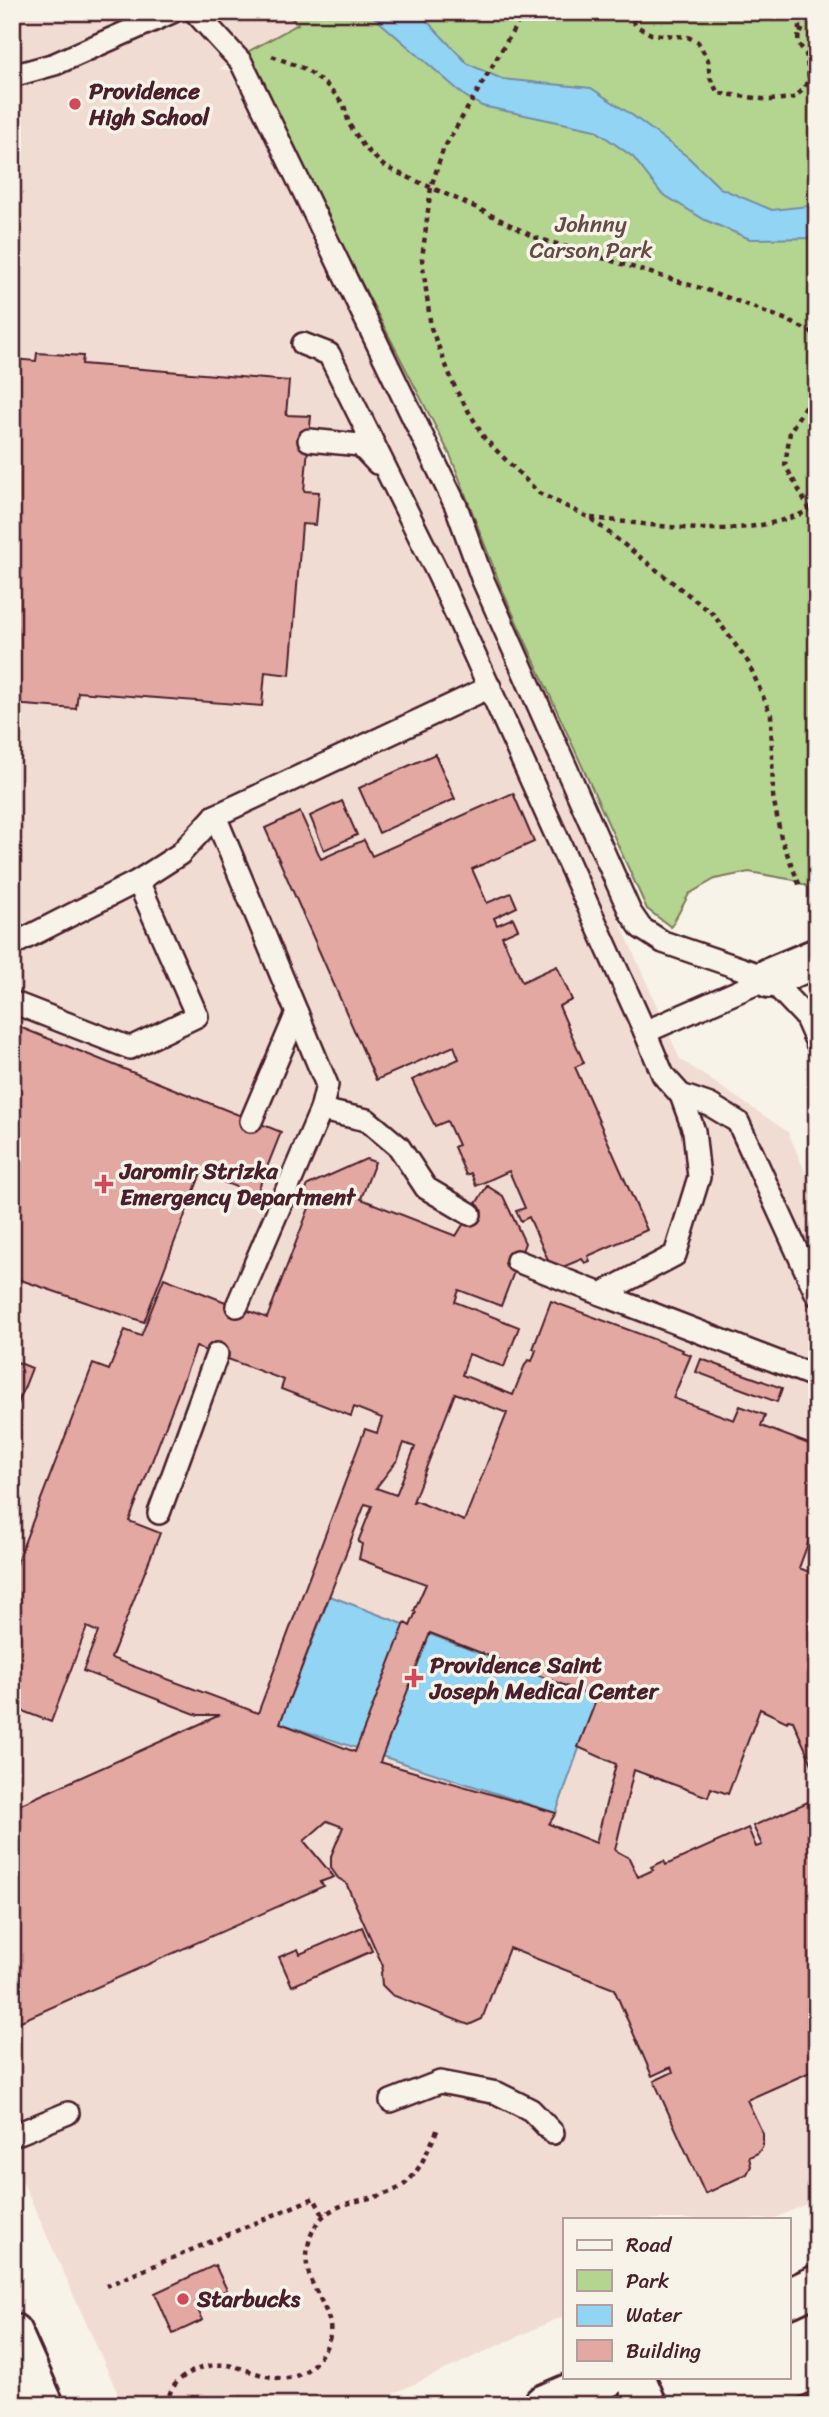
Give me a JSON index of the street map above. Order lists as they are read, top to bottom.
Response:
{
  "parks": ["Johnny Carson Park"],
  "places": {
    "other": ["Providence High School", "Starbucks"],
    "health": ["Jaromir Strizka Emergency Department", "Providence Saint Joseph Medical Center"]
  },
  "legend": [
    "Road",
    "Park",
    "Water",
    "Building"
  ]
}
